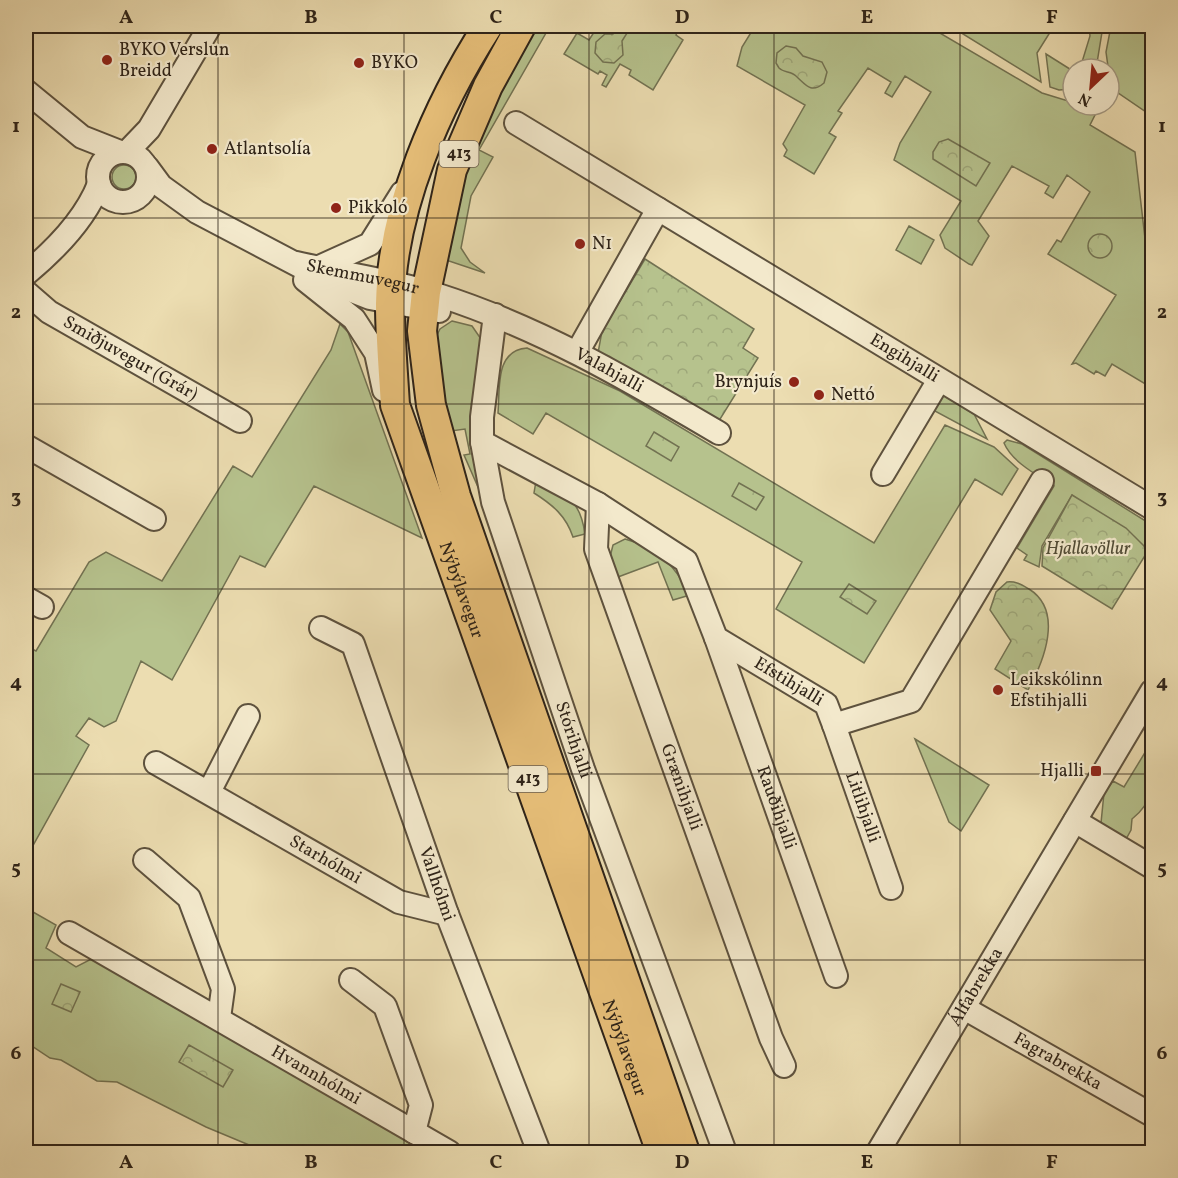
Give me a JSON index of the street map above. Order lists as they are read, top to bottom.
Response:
{
  "streets": {
    "main road": ["413", "Nýbýlavegur"],
    "street": [
      "Skemmuvegur",
      "Smiðjuvegur (Grár)",
      "Engihjalli",
      "Valahjalli",
      "Efstihjalli",
      "Stórihjalli",
      "Grænihjalli",
      "Rauðihjalli",
      "Litlihjalli",
      "Starhólmi",
      "Vallhólmi",
      "Álfabrekka",
      "Fagrabrekka",
      "Hvannhólmi"
    ]
  },
  "crossings": [
    ["Skemmuvegur", "Valahjalli"],
    ["Skemmuvegur", "Nýbýlavegur"],
    ["Valahjalli", "Nýbýlavegur"],
    ["Valahjalli", "Stórihjalli"],
    ["Nýbýlavegur", "Stórihjalli"],
    ["Efstihjalli", "Rauðihjalli"],
    ["Efstihjalli", "Litlihjalli"],
    ["Starhólmi", "Vallhólmi"],
    ["Álfabrekka", "Fagrabrekka"]
  ],
  "parks": ["Hjallavöllur"],
  "places": {
    "other": [
      "BYKO Verslun Breidd",
      "BYKO",
      "Atlantsolía",
      "Pikkoló",
      "N1",
      "Brynjuís",
      "Nettó",
      "Leikskólinn Efstihjalli"
    ],
    "transit": ["Hjalli"]
  },
  "north": "bottom left",
  "grid": {
    "columns": [
      "A",
      "B",
      "C",
      "D",
      "E",
      "F"
    ],
    "rows": [
      "1",
      "2",
      "3",
      "4",
      "5",
      "6"
    ]
  }
}
